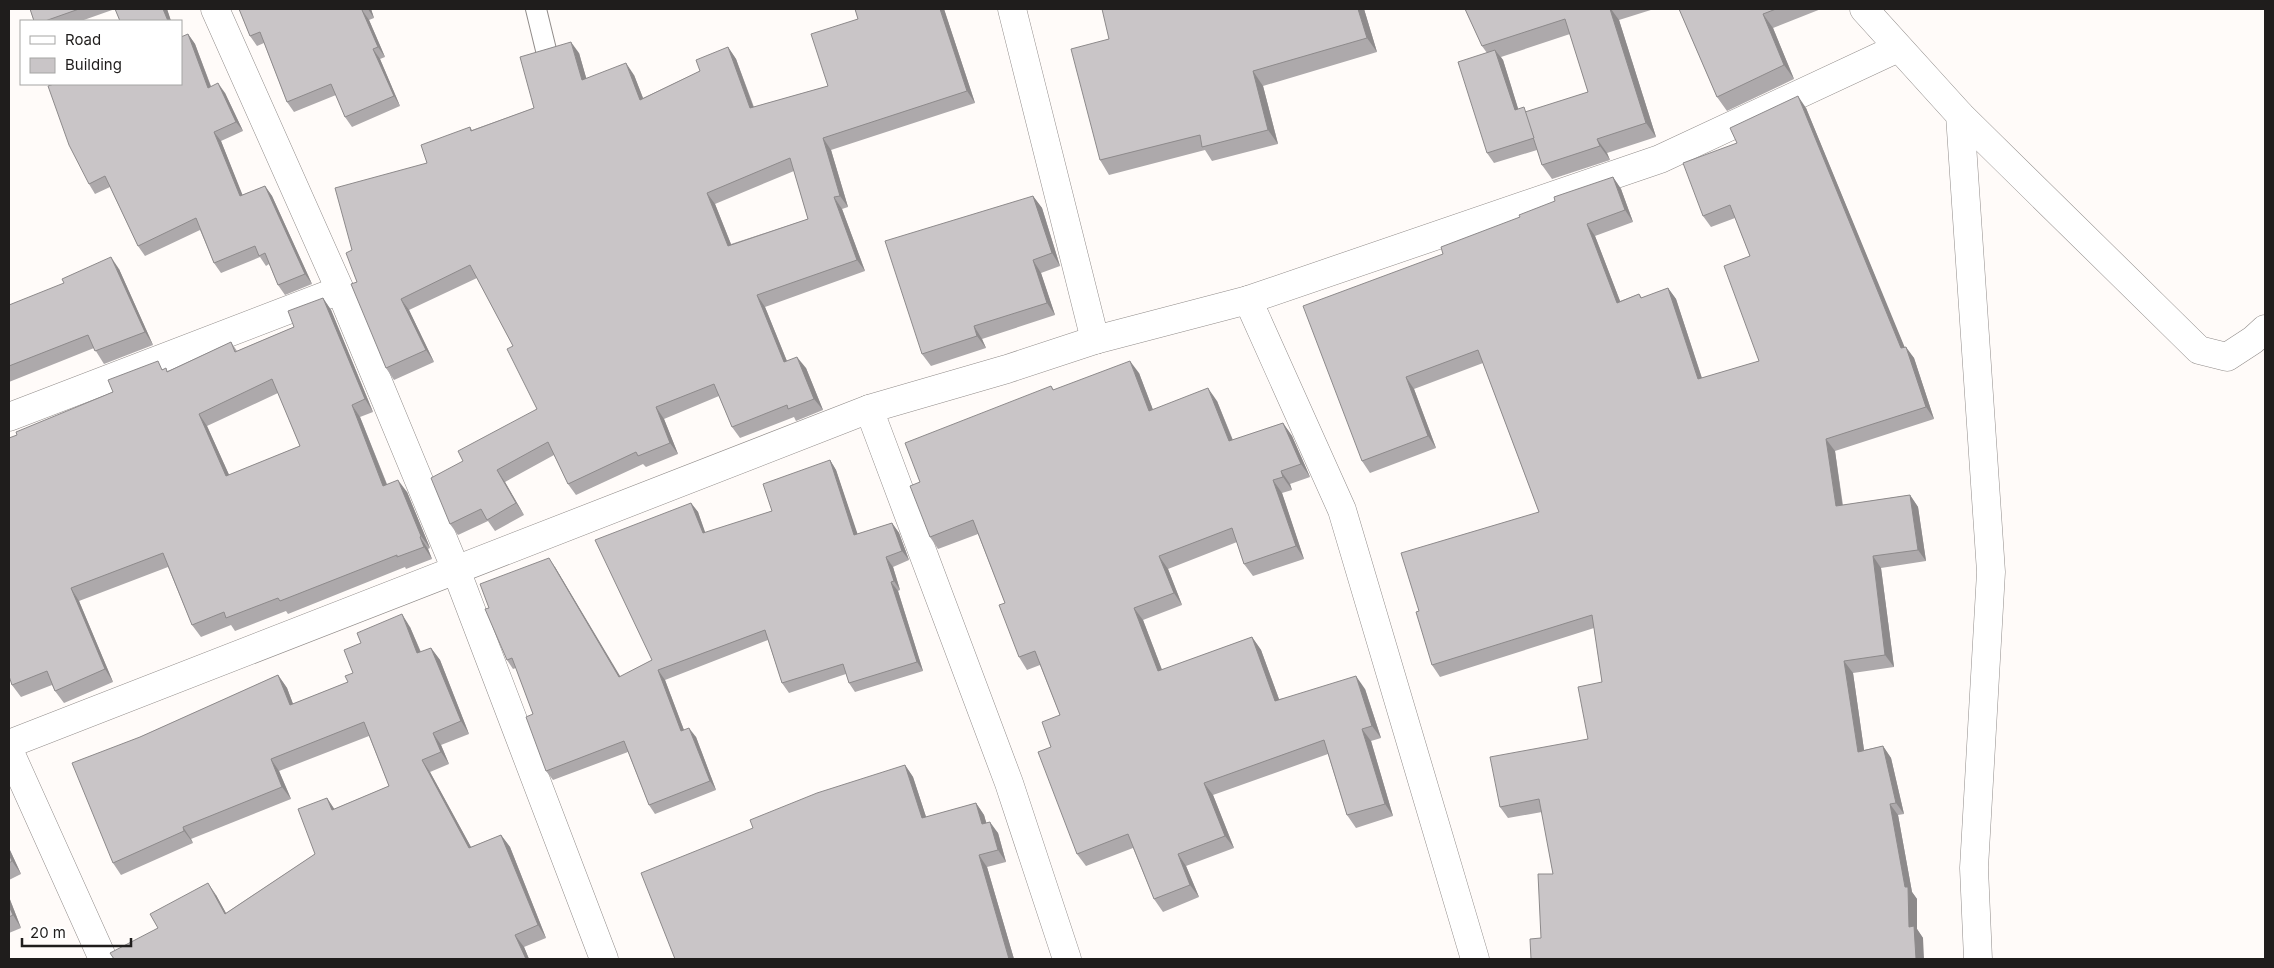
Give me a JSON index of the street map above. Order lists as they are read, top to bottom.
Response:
{
  "legend": ["Road", "Building"],
  "scale_bar": "20 m"
}
